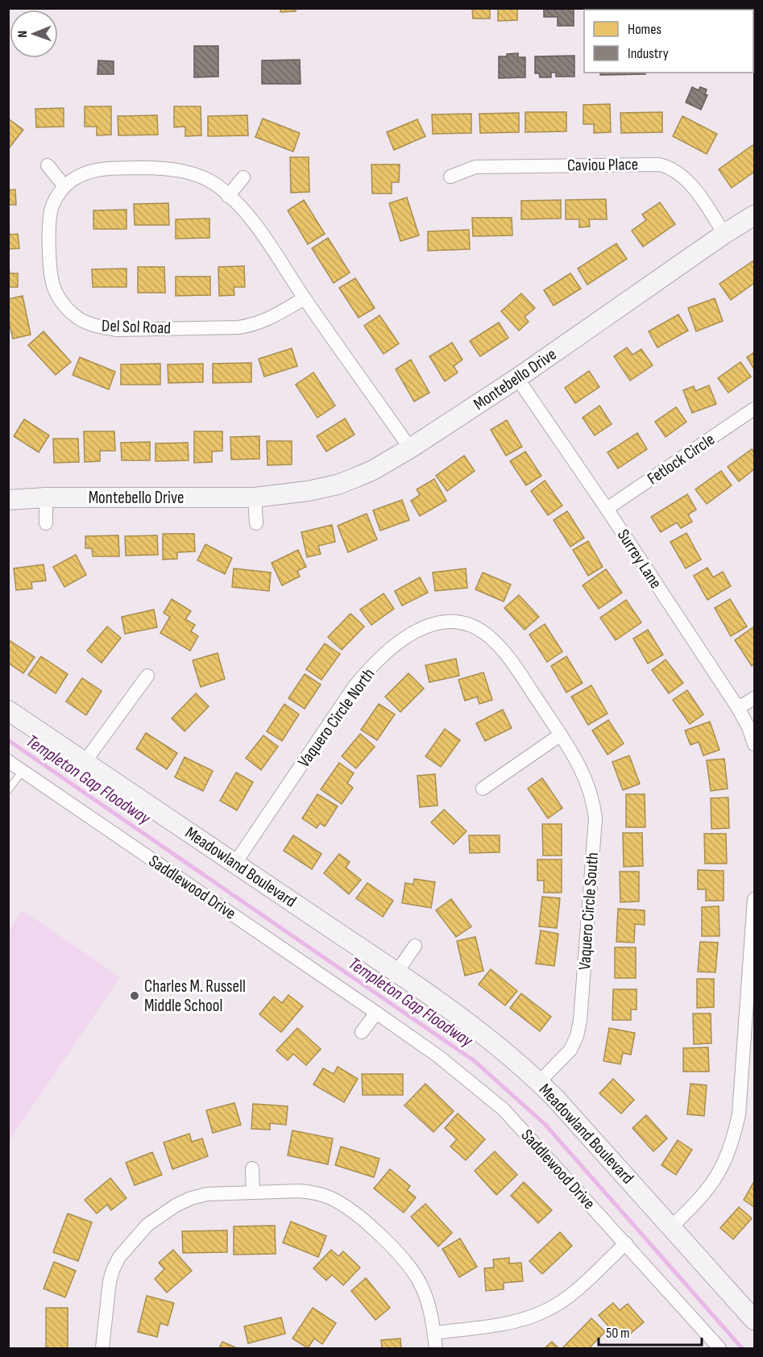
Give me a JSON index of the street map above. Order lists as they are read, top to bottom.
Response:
{
  "streets": {
    "street": [
      "Caviou Place",
      "Del Sol Road",
      "Montebello Drive",
      "Fetlock Circle",
      "Surrey Lane",
      "Vaquero Circle North",
      "Meadowland Boulevard",
      "Saddlewood Drive",
      "Vaquero Circle South"
    ]
  },
  "crossings": [
    ["Caviou Place", "Montebello Drive"],
    ["Del Sol Road", "Montebello Drive"],
    ["Montebello Drive", "Surrey Lane"],
    ["Fetlock Circle", "Surrey Lane"],
    ["Vaquero Circle North", "Meadowland Boulevard"],
    ["Vaquero Circle North", "Vaquero Circle South"],
    ["Meadowland Boulevard", "Vaquero Circle South"]
  ],
  "water": ["Templeton Gap Floodway"],
  "places": ["Charles M. Russell Middle School"],
  "legend": ["Homes", "Industry"],
  "scale_bar": "50 m",
  "north": "left"
}
